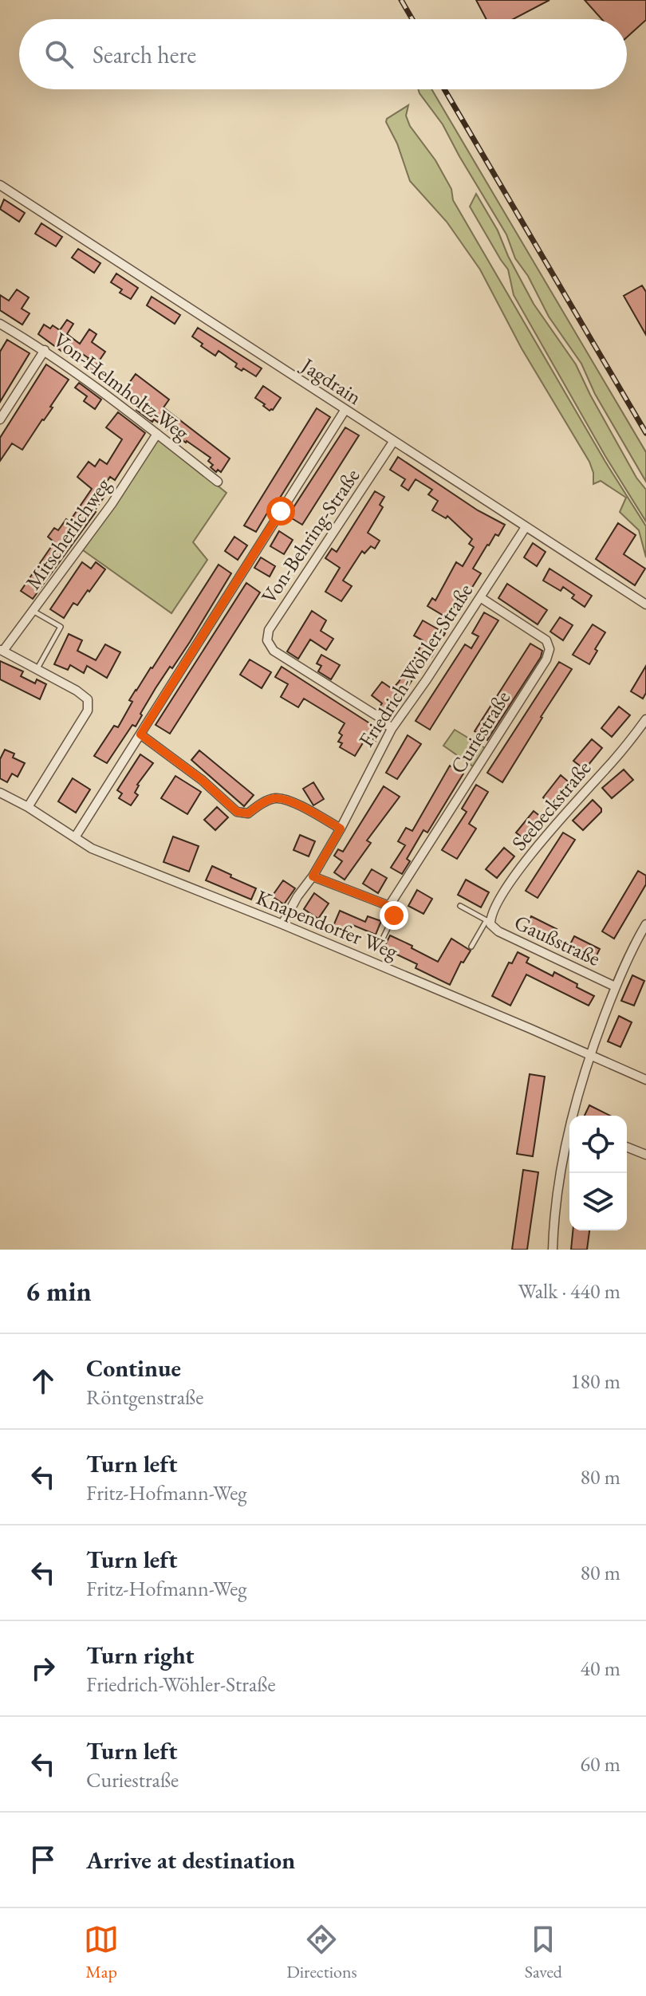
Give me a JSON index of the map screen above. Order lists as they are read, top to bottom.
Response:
{
  "streets": {
    "street": [
      "Jagdrain",
      "Von-Helmholtz-Weg",
      "Mitscherlichweg",
      "Von-Behring-Straße",
      "Friedrich-Wöhler-Straße",
      "Curiestraße",
      "Seebeckstraße",
      "Knapendorfer Weg",
      "Gaußstraße"
    ]
  },
  "crossings": [
    ["Jagdrain", "Von-Behring-Straße"],
    ["Jagdrain", "Friedrich-Wöhler-Straße"],
    ["Von-Helmholtz-Weg", "Mitscherlichweg"],
    ["Von-Behring-Straße", "Friedrich-Wöhler-Straße"],
    ["Friedrich-Wöhler-Straße", "Curiestraße"],
    ["Friedrich-Wöhler-Straße", "Knapendorfer Weg"],
    ["Seebeckstraße", "Gaußstraße"]
  ],
  "page": {
    "search": "Search here",
    "heading": ["6 min", "Walk · 440 m"],
    "list": [
      ["Continue", "Röntgenstraße", "180 m"],
      ["Turn left", "Fritz-Hofmann-Weg", "80 m"],
      ["Turn left", "Fritz-Hofmann-Weg", "80 m"],
      ["Turn right", "Friedrich-Wöhler-Straße", "40 m"],
      ["Turn left", "Curiestraße", "60 m"],
      "Arrive at destination"
    ],
    "nav": ["Map", "Directions", "Saved"]
  }
}
